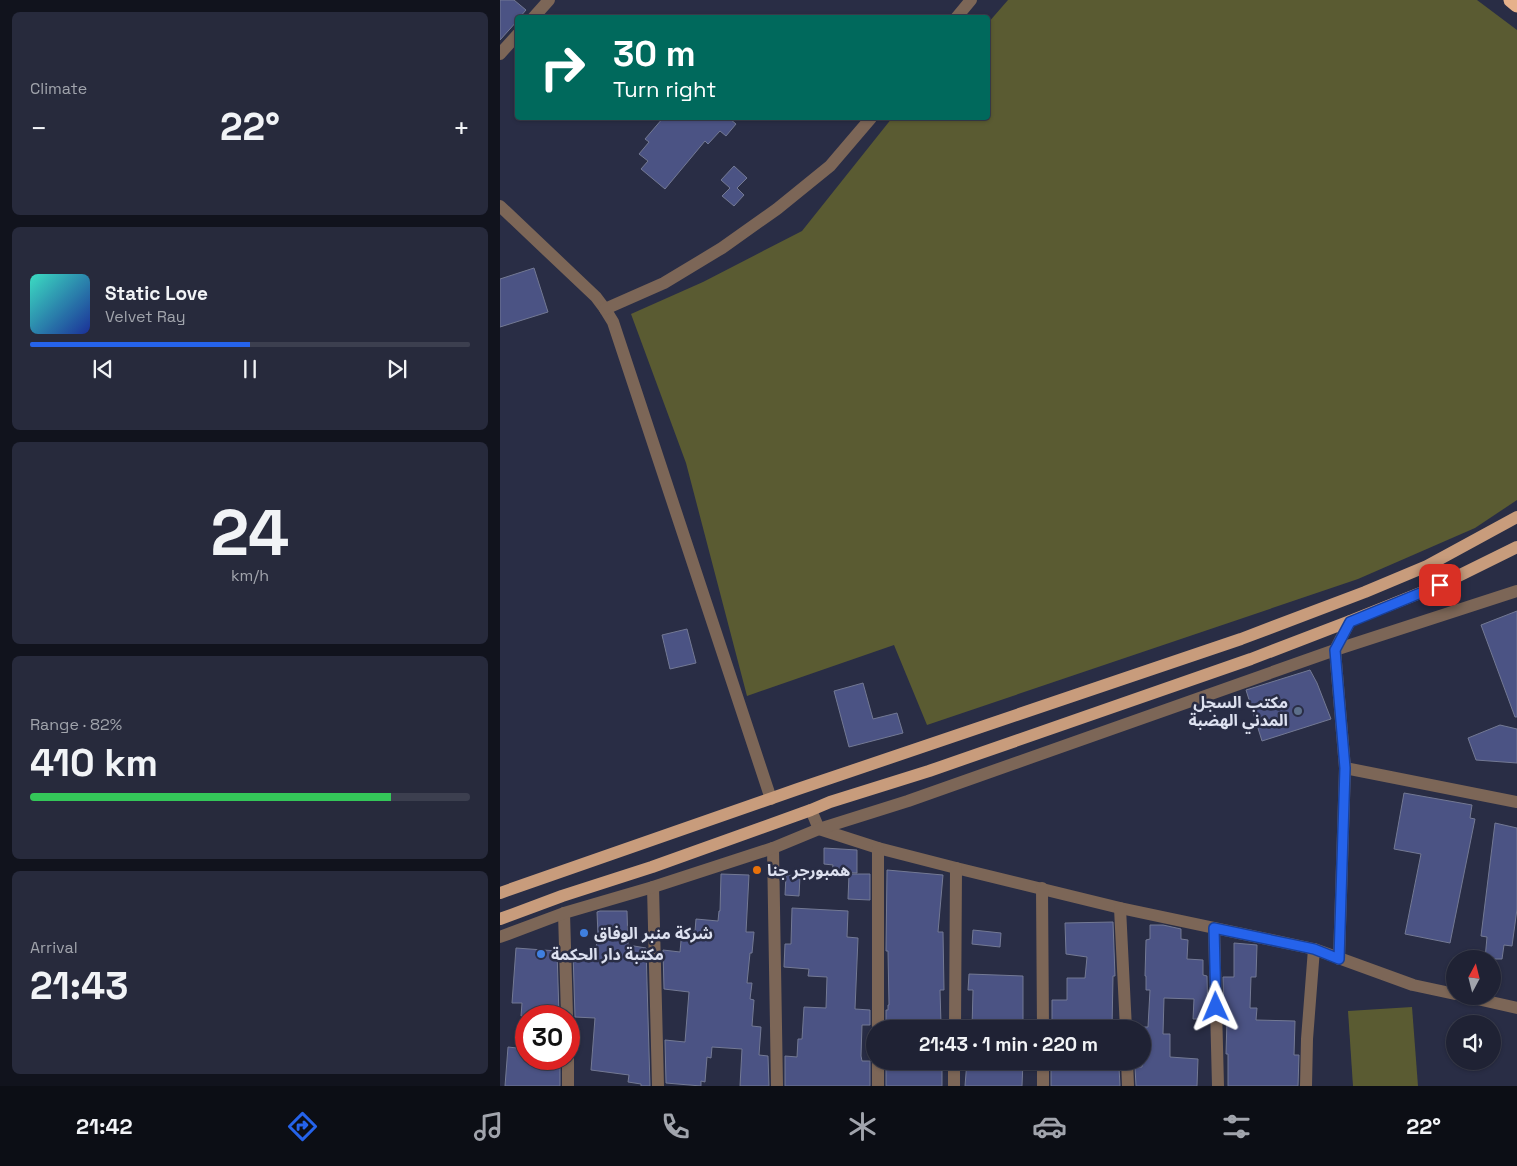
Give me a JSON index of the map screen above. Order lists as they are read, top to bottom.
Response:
{
  "places": [
    "مكتب السجل المدني الهضبة",
    "همبورجر جنا",
    "شركة منبر الوفاق",
    "مكتبة دار الحكمة"
  ],
  "north": "top",
  "page": {
    "tile": [
      "Climate",
      ["24", "km/h"],
      ["Range · 82%", "410 km"],
      ["Arrival", "21:43"]
    ],
    "turn": ["30 m", "Turn right"],
    "heat": ["−", "22°", "+"],
    "song": ["Static Love", "Velvet Ray"],
    "limit": "30",
    "trip": "21:43 · 1 min · 220 m",
    "tabs": ["21:42", "22°"]
  }
}
